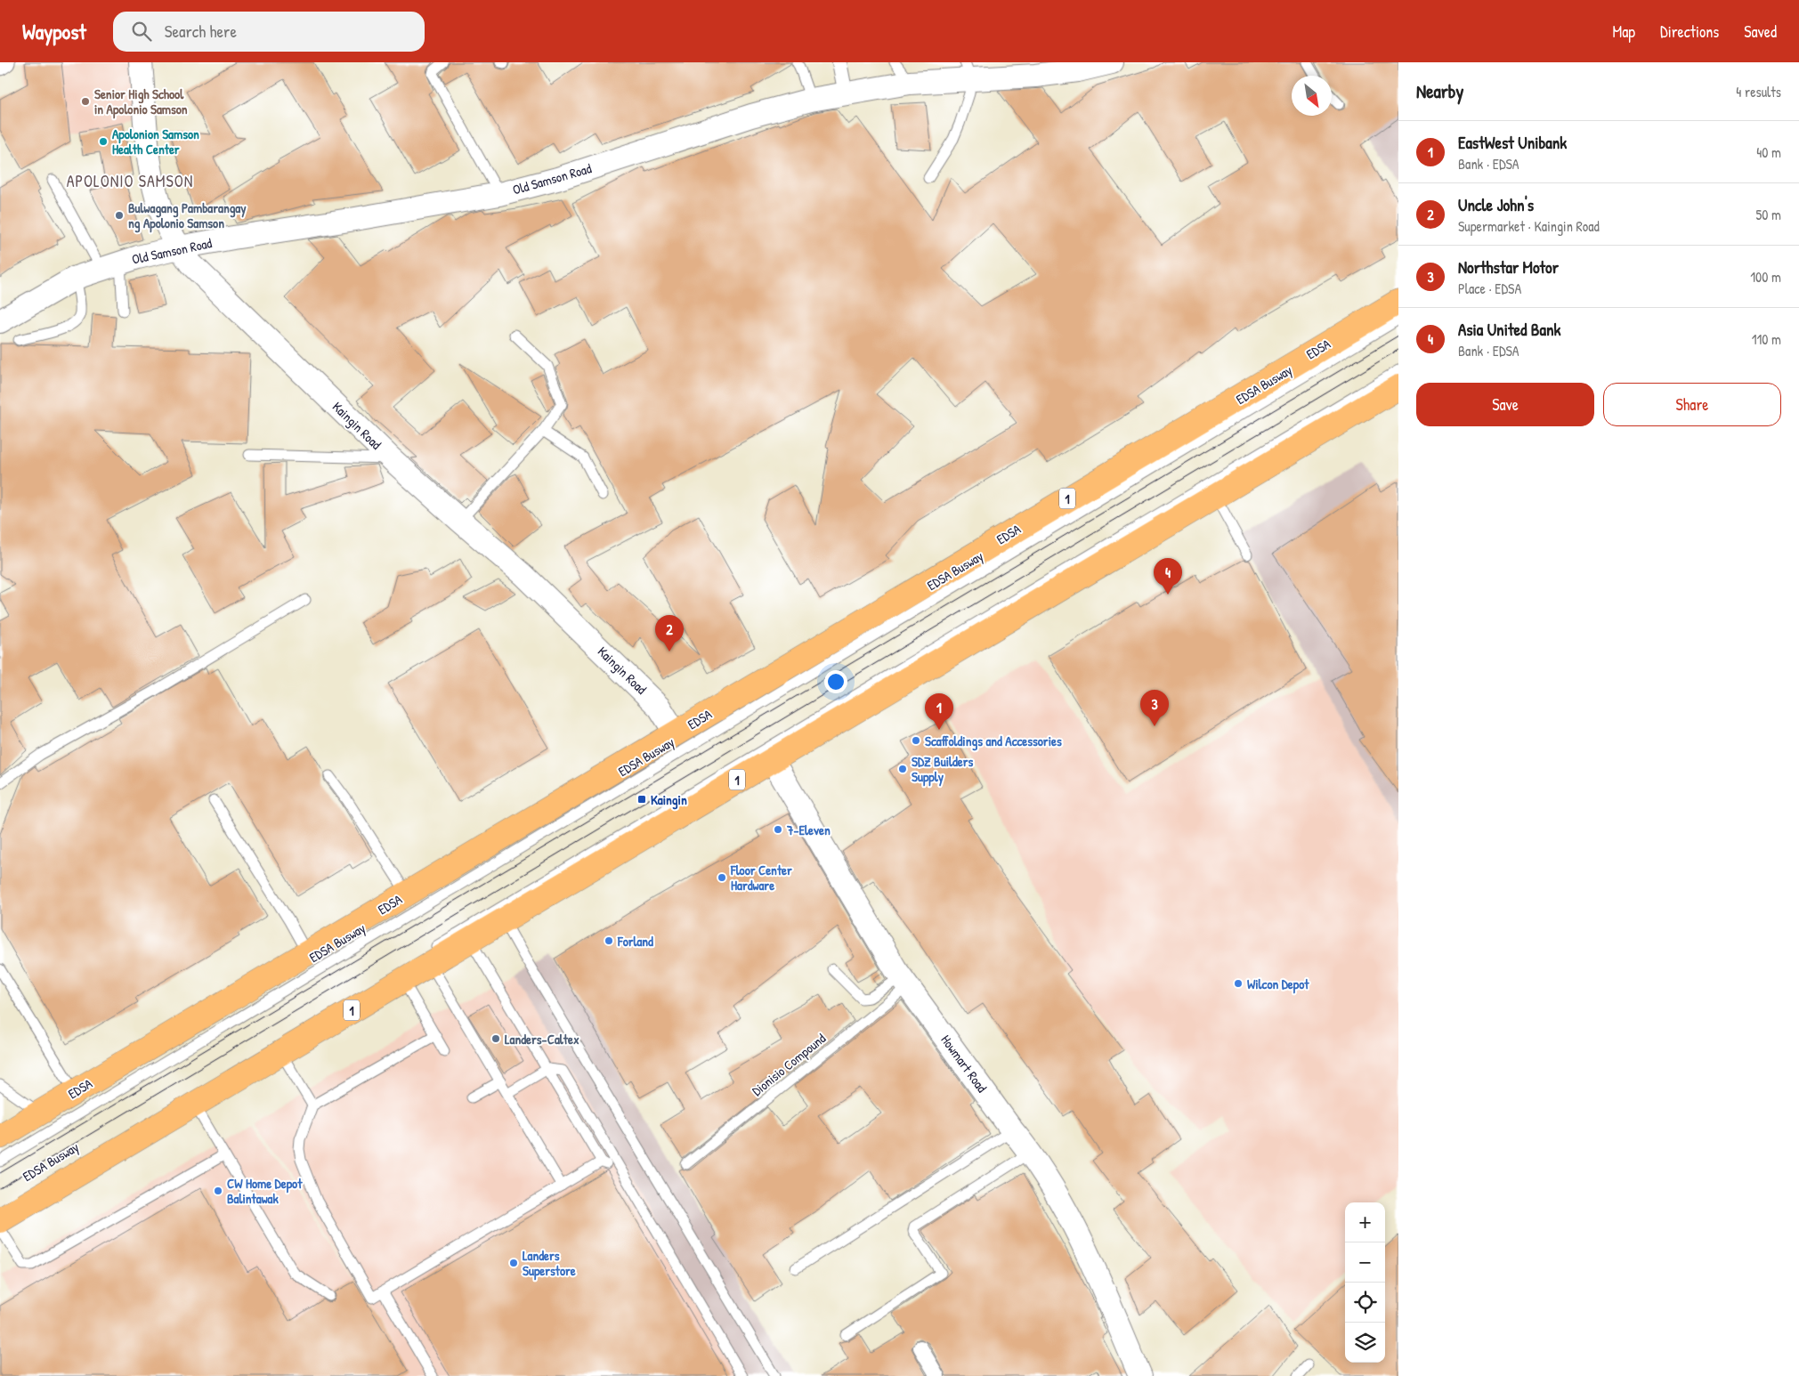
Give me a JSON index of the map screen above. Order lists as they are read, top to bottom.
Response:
{
  "streets": {
    "highway": ["EDSA", "1"],
    "street": ["Old Samson Road", "Kaingin Road", "Howmart Road"],
    "lane": ["EDSA Busway", "Dionisio Compound"]
  },
  "crossings": [
    ["Old Samson Road", "Kaingin Road"],
    ["EDSA", "Kaingin Road"],
    ["1", "Howmart Road"],
    ["Howmart Road", "Dionisio Compound"]
  ],
  "districts": ["APOLONIO SAMSON"],
  "places": {
    "other": [
      "Senior High School in Apolonio Samson",
      "Apolonion Samson Health Center",
      "Bulwagang Pambarangay ng Apolonio Samson",
      "Scaffoldings and Accessories",
      "SDZ Builders Supply",
      "7-Eleven",
      "Floor Center Hardware",
      "Forland",
      "Wilcon Depot",
      "Landers-Caltex",
      "CW Home Depot Balintawak",
      "Landers Superstore"
    ],
    "transit": ["Kaingin"]
  },
  "north": "bottom right",
  "page": {
    "header": "Waypost",
    "search": "Search here",
    "nav": ["Map", "Directions", "Saved"],
    "heading": ["Nearby", "4 results"],
    "list": [
      {
        "mark": "1",
        "name": "EastWest Unibank",
        "note": "Bank · EDSA",
        "value": "40 m"
      },
      {
        "mark": "2",
        "name": "Uncle John's",
        "note": "Supermarket · Kaingin Road",
        "value": "50 m"
      },
      {
        "mark": "3",
        "name": "Northstar Motor",
        "note": "Place · EDSA",
        "value": "100 m"
      },
      {
        "mark": "4",
        "name": "Asia United Bank",
        "note": "Bank · EDSA",
        "value": "110 m"
      }
    ],
    "buttons": ["Save", "Share"],
    "pins": [
      "4",
      "2",
      "3",
      "1"
    ],
    "map_buttons": ["+", "−"]
  }
}
